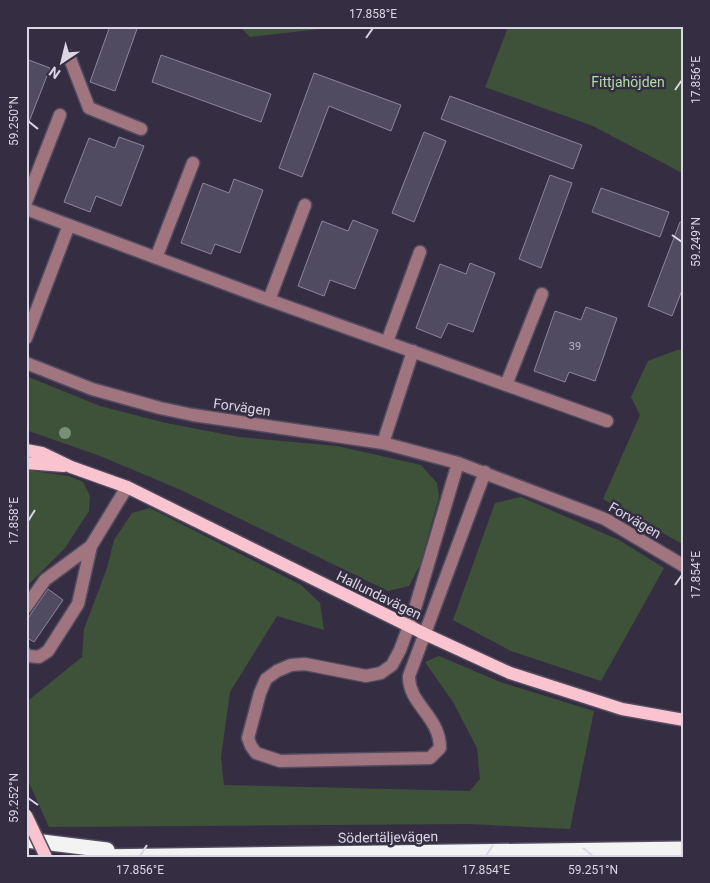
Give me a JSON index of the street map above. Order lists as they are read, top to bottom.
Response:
{
  "streets": {
    "highway": ["Södertäljevägen"],
    "main road": ["Hallundavägen"],
    "street": ["Forvägen"]
  },
  "parks": ["Fittjahöjden"],
  "house_numbers": ["39"],
  "north": "bottom left",
  "coordinates": [
    "17.858°E",
    "17.856°E",
    "59.250°N",
    "59.249°N",
    "17.854°E",
    "59.252°N",
    "59.251°N"
  ]
}
